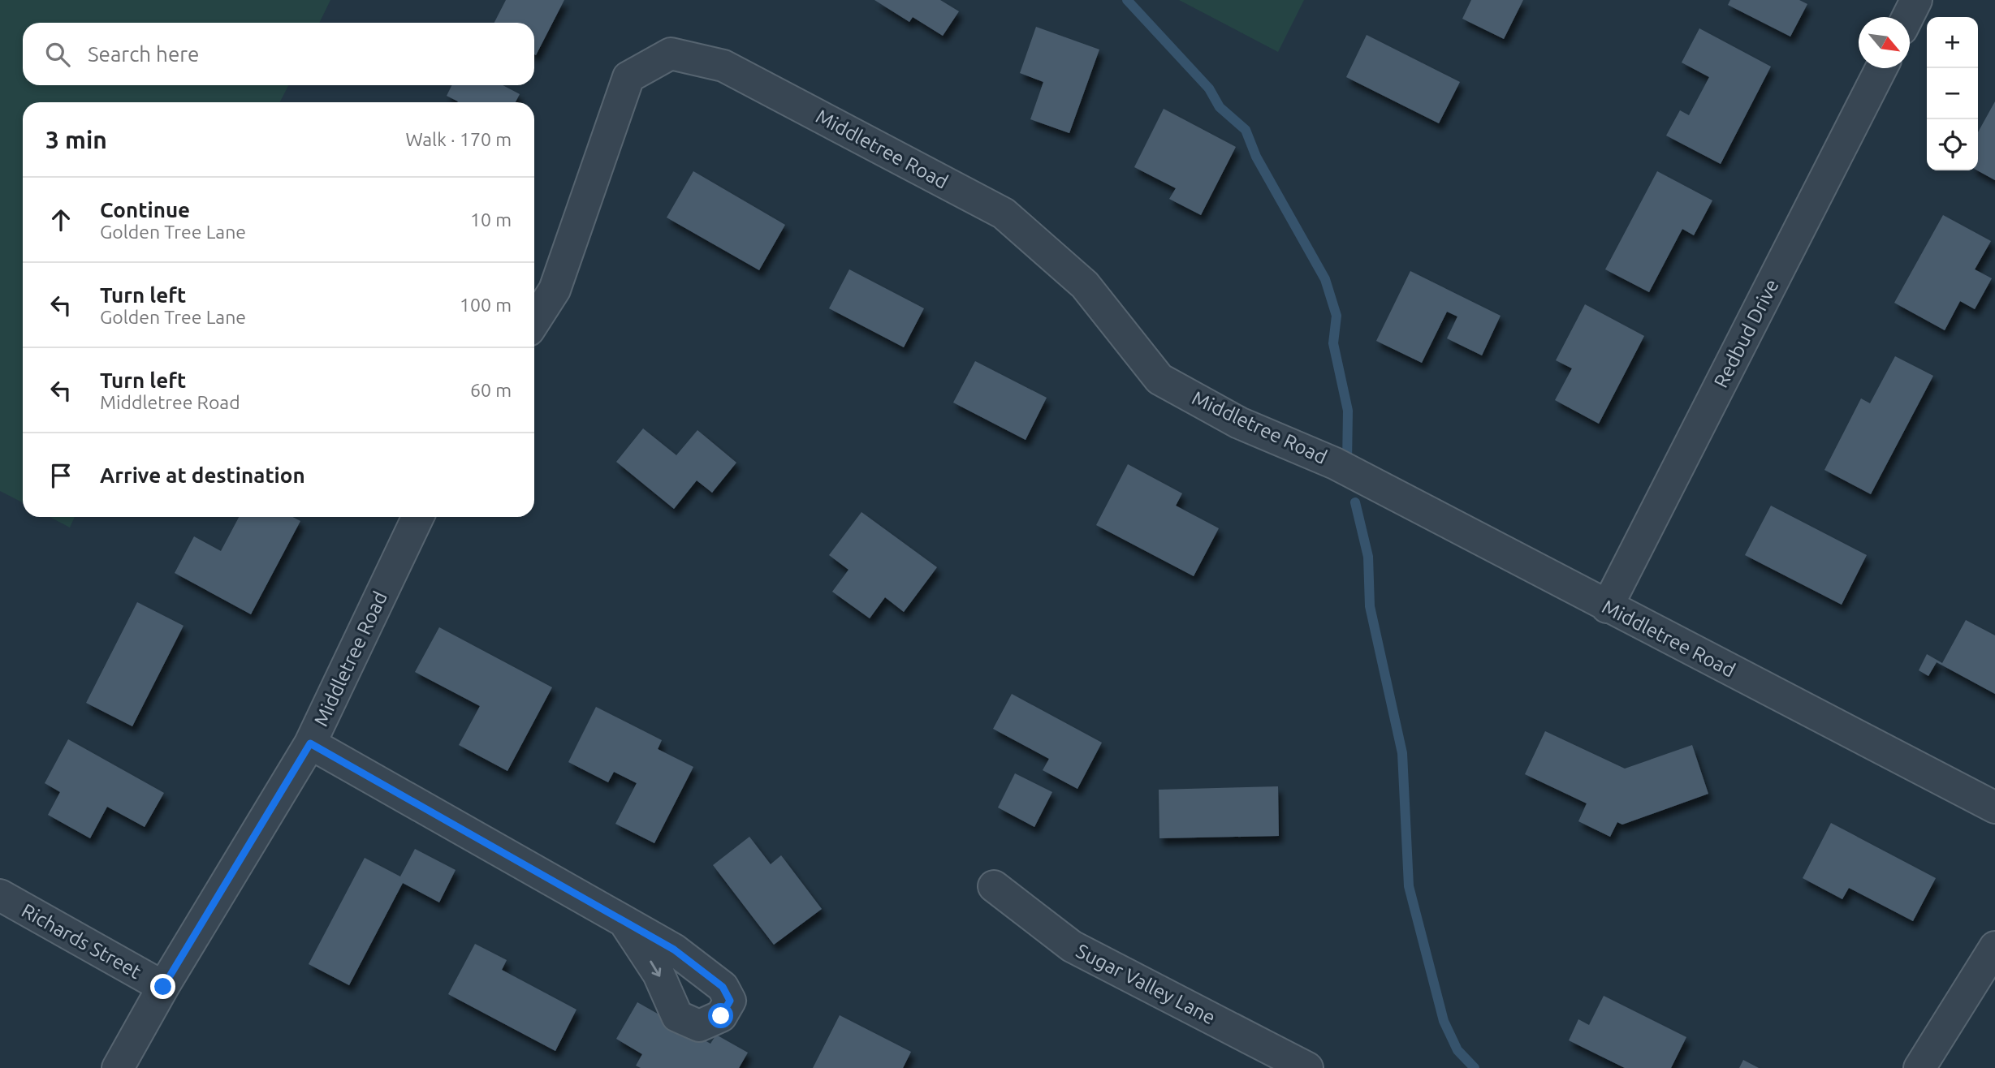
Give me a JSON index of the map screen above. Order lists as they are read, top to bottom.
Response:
{
  "streets": {
    "street": [
      "Middletree Road",
      "Redbud Drive",
      "Richards Street",
      "Sugar Valley Lane"
    ]
  },
  "crossings": [
    ["Middletree Road", "Redbud Drive"],
    ["Middletree Road", "Richards Street"]
  ],
  "north": "bottom right",
  "page": {
    "map_buttons": ["+", "−"],
    "search": "Search here",
    "heading": ["3 min", "Walk · 170 m"],
    "list": [
      ["Continue", "Golden Tree Lane", "10 m"],
      ["Turn left", "Golden Tree Lane", "100 m"],
      ["Turn left", "Middletree Road", "60 m"],
      "Arrive at destination"
    ]
  }
}
